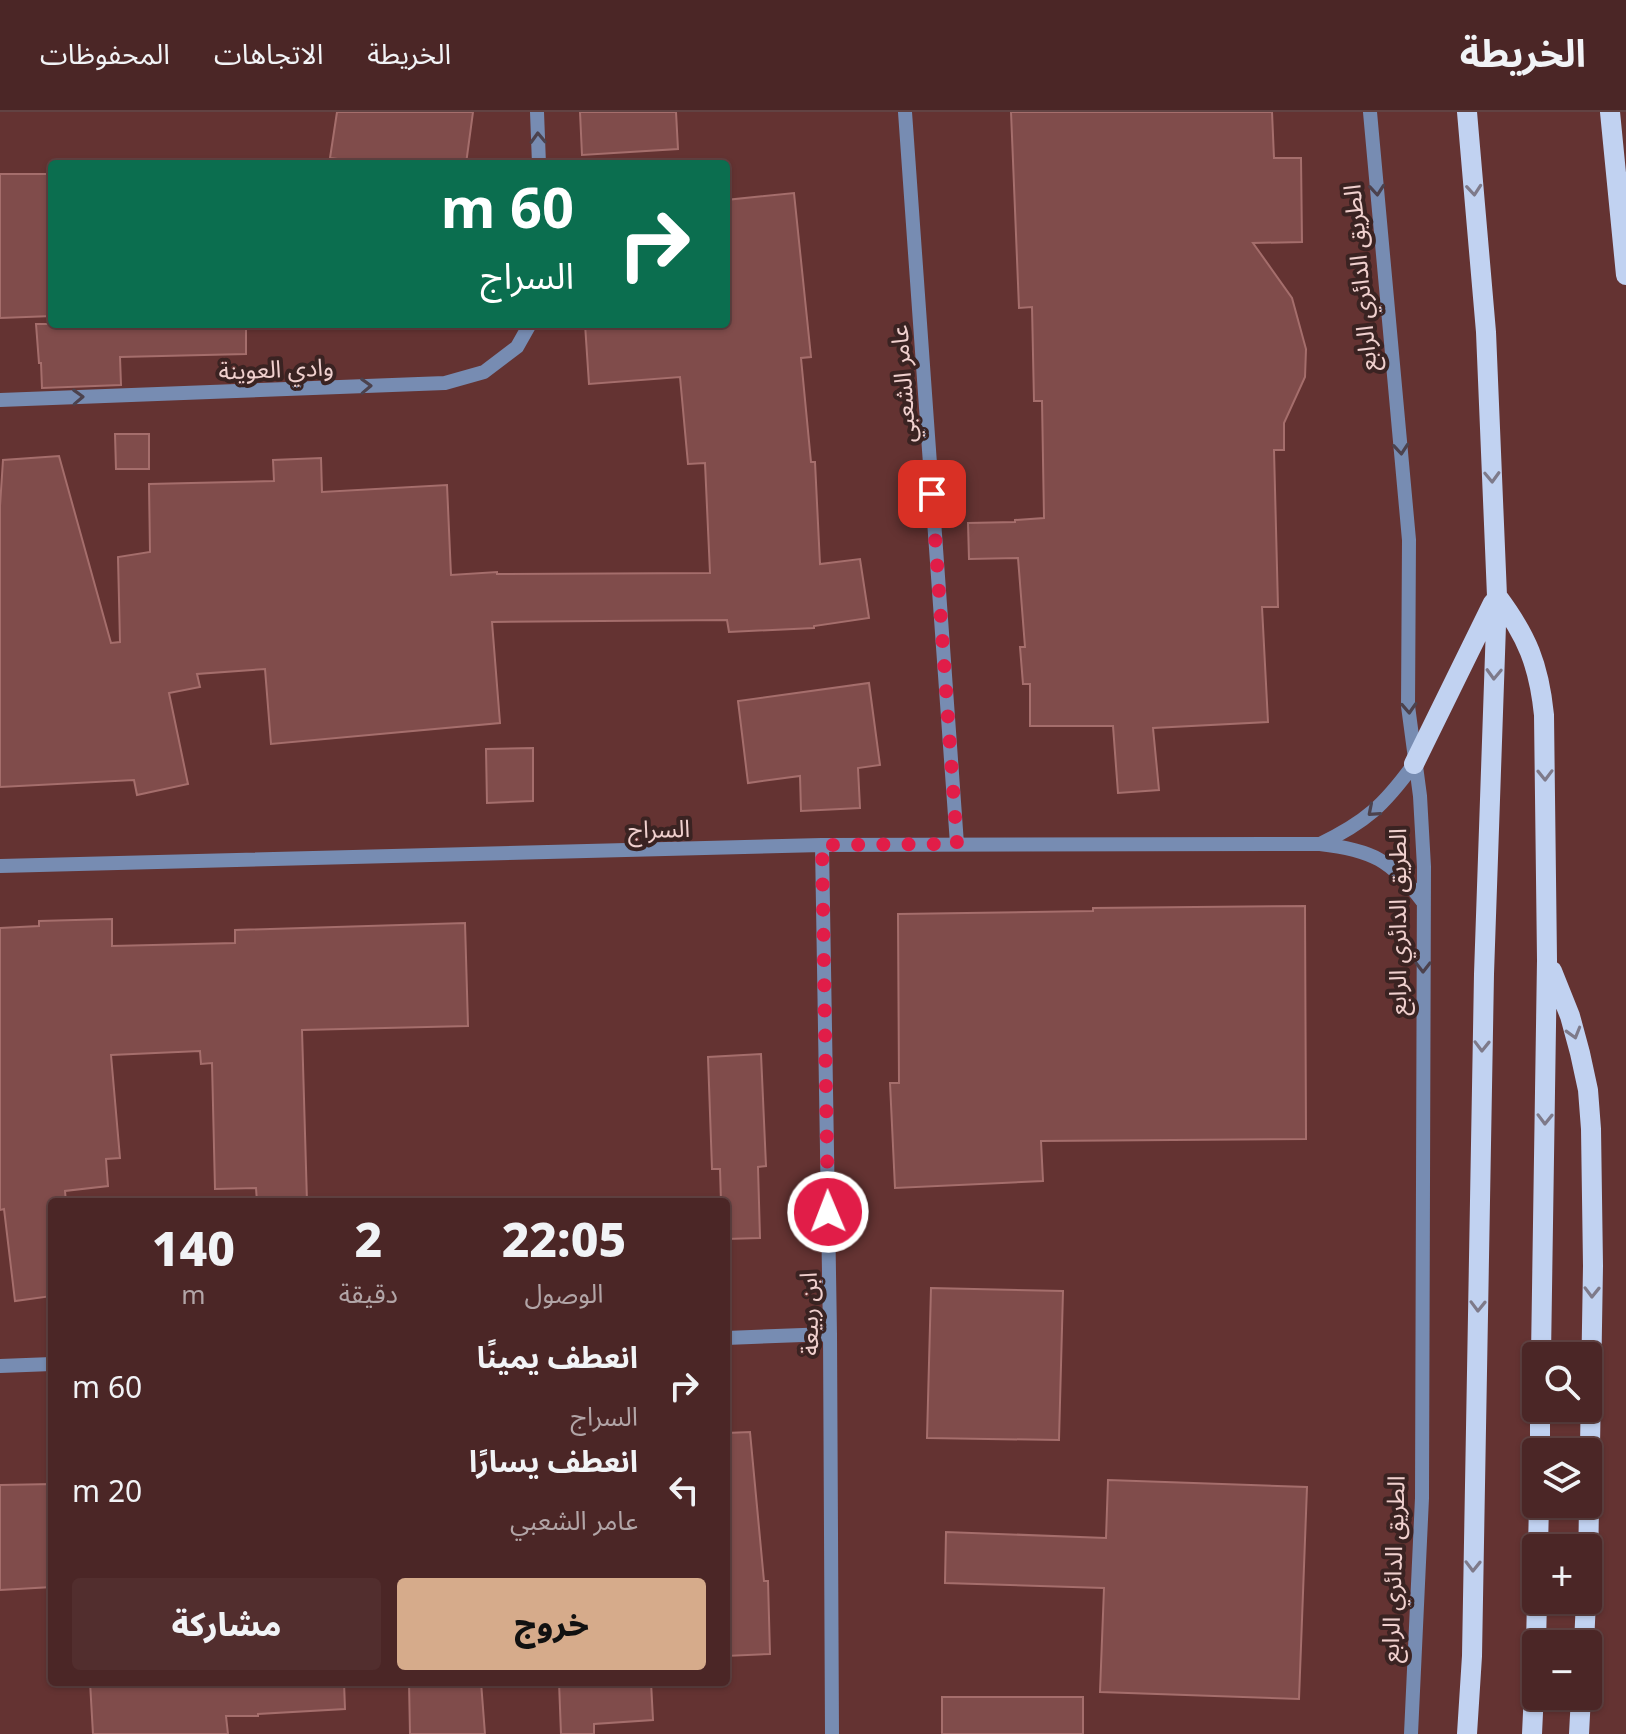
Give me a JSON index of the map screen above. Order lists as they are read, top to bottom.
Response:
{
  "streets": {
    "street": [
      "الطريق الدائري الرابع",
      "وادي العوينة",
      "عامر الشعبي",
      "السراج",
      "ابن ربيعة"
    ]
  },
  "crossings": [
    ["الطريق الدائري الرابع", "السراج"],
    ["عامر الشعبي", "السراج"],
    ["السراج", "ابن ربيعة"]
  ],
  "one_way": ["الطريق الدائري الرابع", "وادي العوينة"],
  "page": {
    "header": "الخريطة",
    "nav": ["الخريطة", "الاتجاهات", "المحفوظات"],
    "turn": ["60 m", "السراج"],
    "eta": [
      "22:05",
      "الوصول",
      "2",
      "دقيقة",
      "140",
      "m"
    ],
    "list": [
      {
        "name": "انعطف يمينًا",
        "note": "السراج",
        "value": "60 m"
      },
      {
        "name": "انعطف يسارًا",
        "note": "عامر الشعبي",
        "value": "20 m"
      }
    ],
    "map_buttons": ["+", "−"],
    "buttons": ["خروج", "مشاركة"]
  }
}
